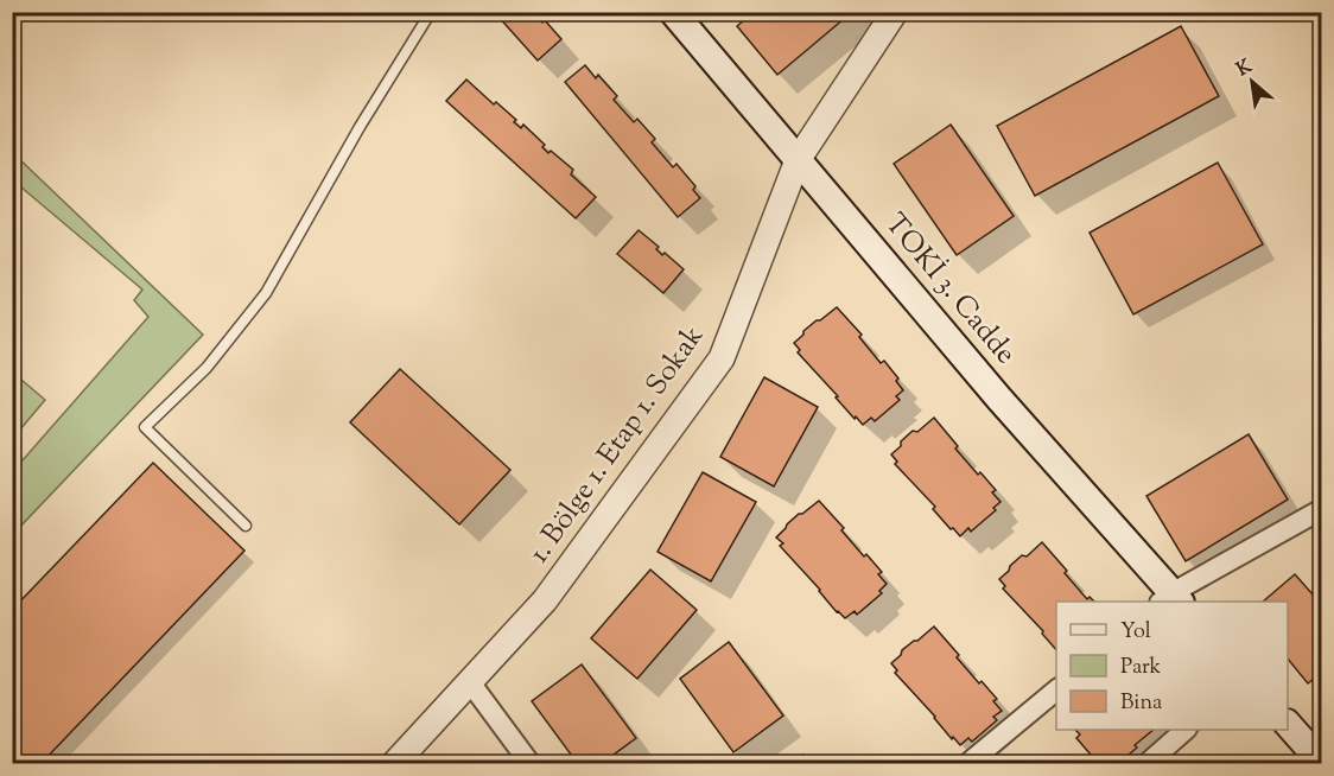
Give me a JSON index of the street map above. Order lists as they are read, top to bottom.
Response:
{
  "streets": {
    "main road": ["TOKİ 3. Cadde"],
    "street": ["1. Bölge 1. Etap 1. Sokak"]
  },
  "crossings": [
    ["TOKİ 3. Cadde", "1. Bölge 1. Etap 1. Sokak"]
  ],
  "legend": ["Yol", "Park", "Bina"],
  "north": "top left"
}
